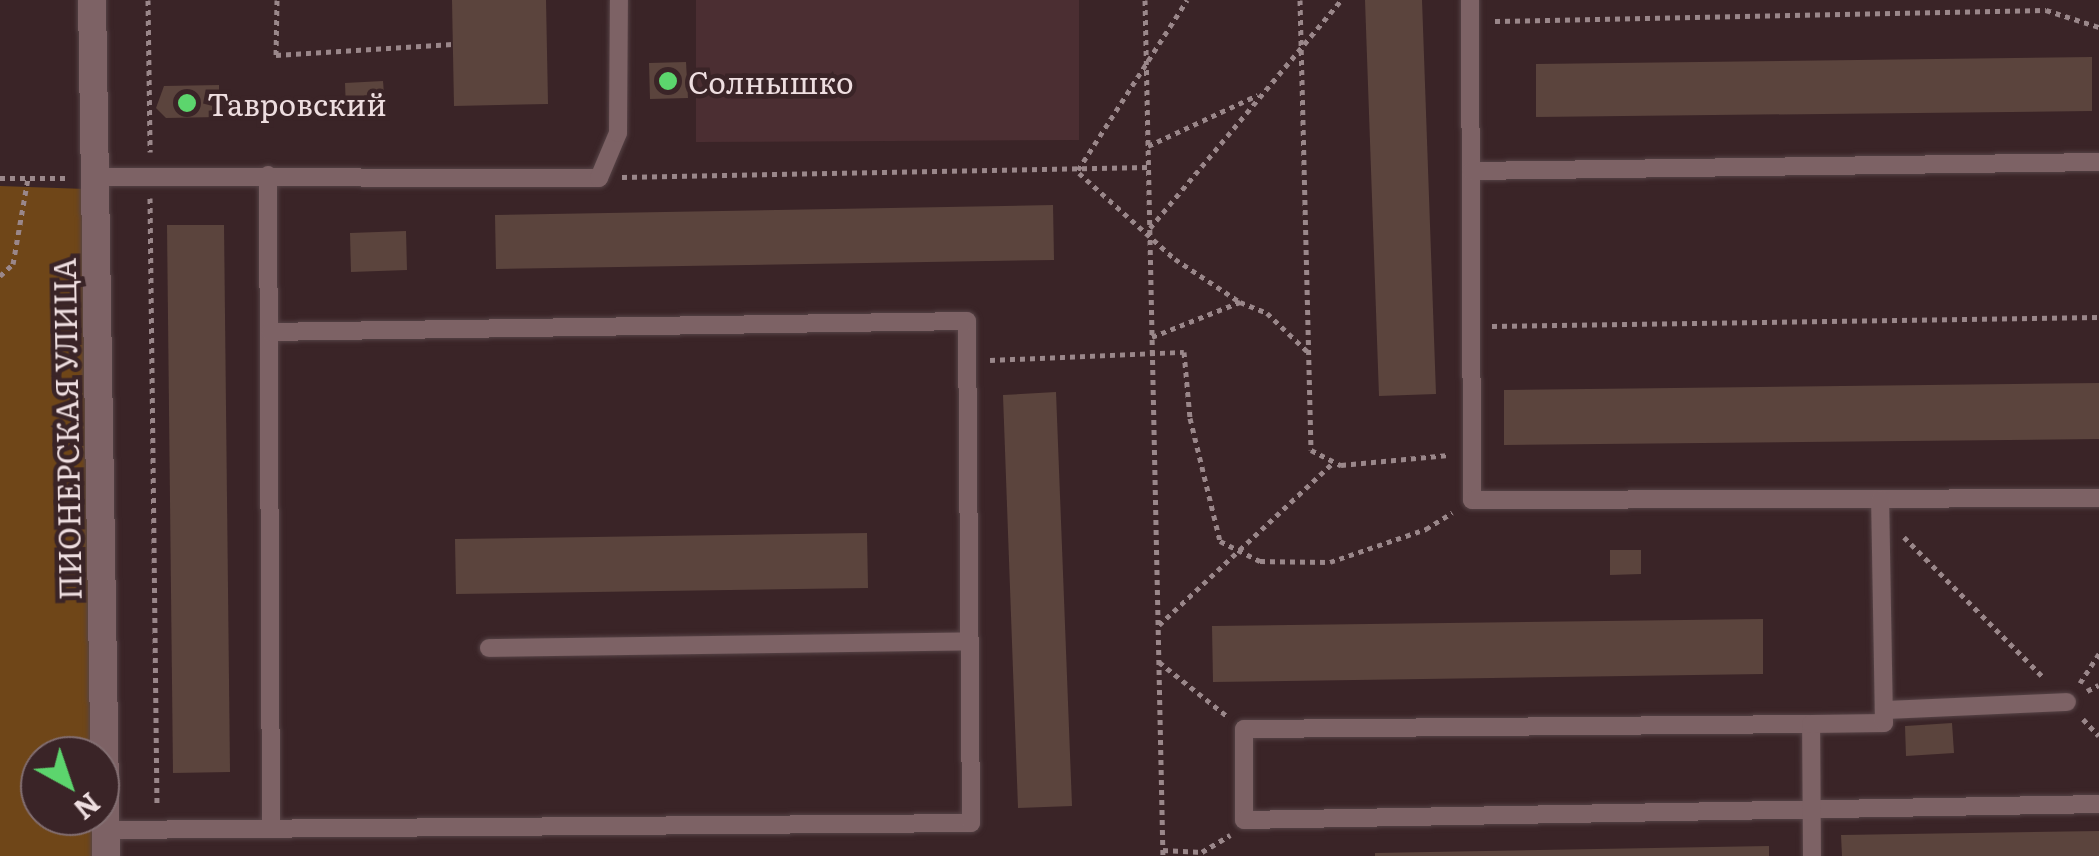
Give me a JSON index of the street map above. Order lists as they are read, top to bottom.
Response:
{
  "streets": {
    "street": ["ПИОНЕРСКАЯ УЛИЦА"]
  },
  "places": ["Солнышко", "Тавровский"],
  "north": "bottom right"
}
